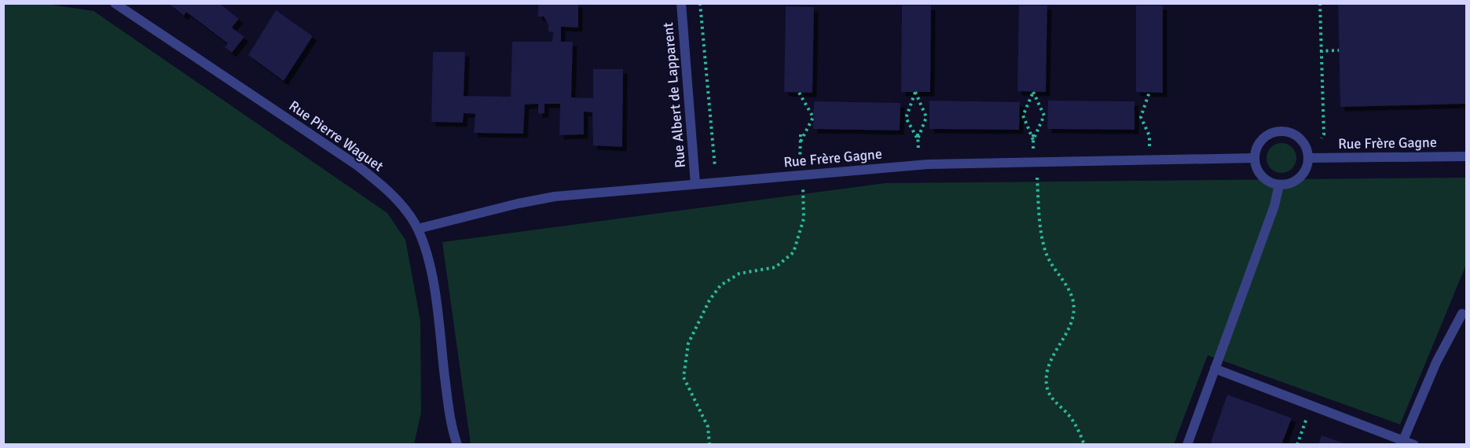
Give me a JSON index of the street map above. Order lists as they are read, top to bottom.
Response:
{
  "streets": {
    "street": ["Rue Albert de Lapparent", "Rue Pierre Waguet", "Rue Frère Gagne"]
  },
  "crossings": [
    ["Rue Albert de Lapparent", "Rue Frère Gagne"],
    ["Rue Pierre Waguet", "Rue Frère Gagne"]
  ]
}
